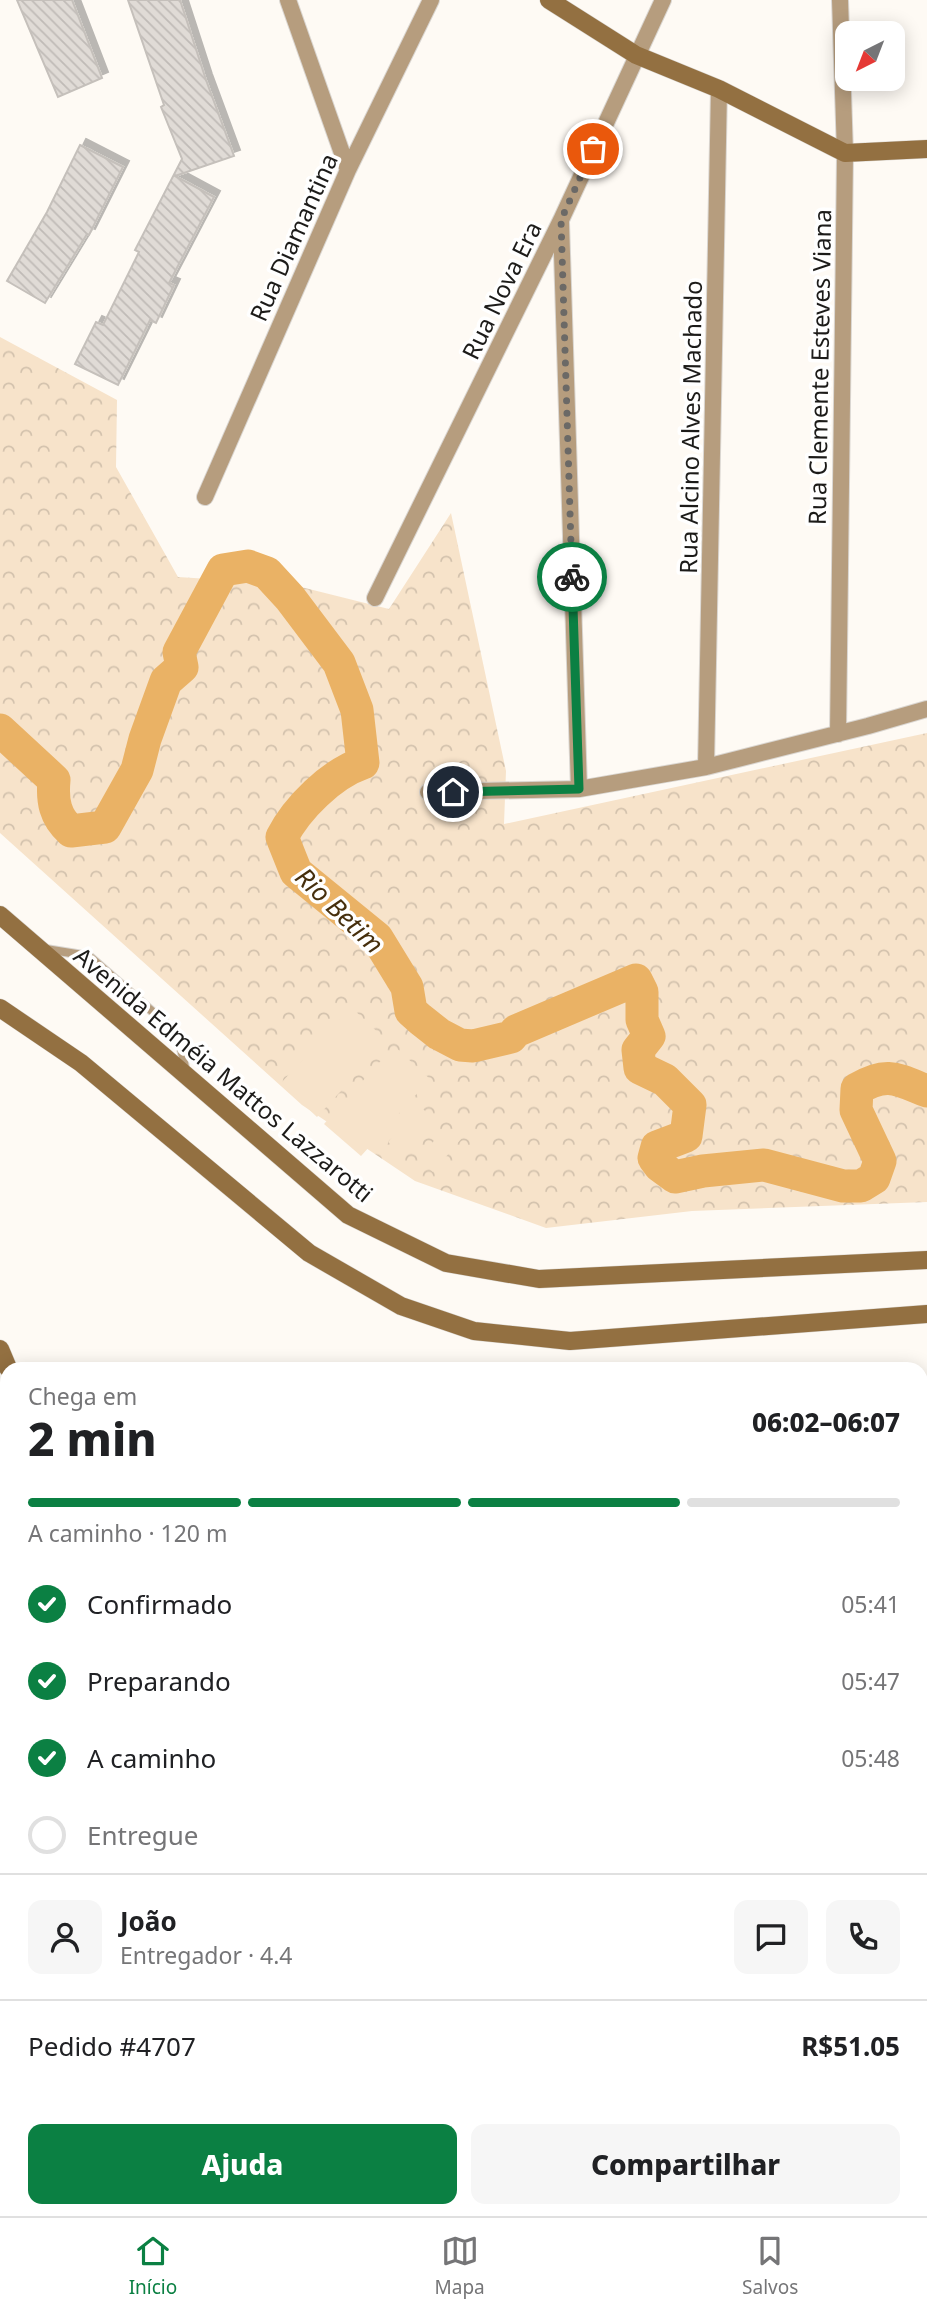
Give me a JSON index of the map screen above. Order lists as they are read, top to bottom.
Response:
{
  "streets": {
    "main road": ["Avenida Edméia Mattos Lazzarotti"],
    "street": [
      "Rua Diamantina",
      "Rua Nova Era",
      "Rua Clemente Esteves Viana",
      "Rua Alcino Alves Machado"
    ]
  },
  "water": ["Rio Betim"],
  "north": "bottom left",
  "page": {
    "heading": ["2 min", "Chega em", "06:02–06:07"],
    "panel": [
      "João",
      "Entregador · 4.4",
      "Pedido #4707",
      "R$51.05"
    ],
    "bar": "A caminho · 120 m",
    "list": [
      ["Confirmado", "05:41"],
      ["Preparando", "05:47"],
      ["A caminho", "05:48"],
      "Entregue"
    ],
    "buttons": ["Ajuda", "Compartilhar"],
    "tabs": ["Início", "Mapa", "Salvos"]
  }
}
